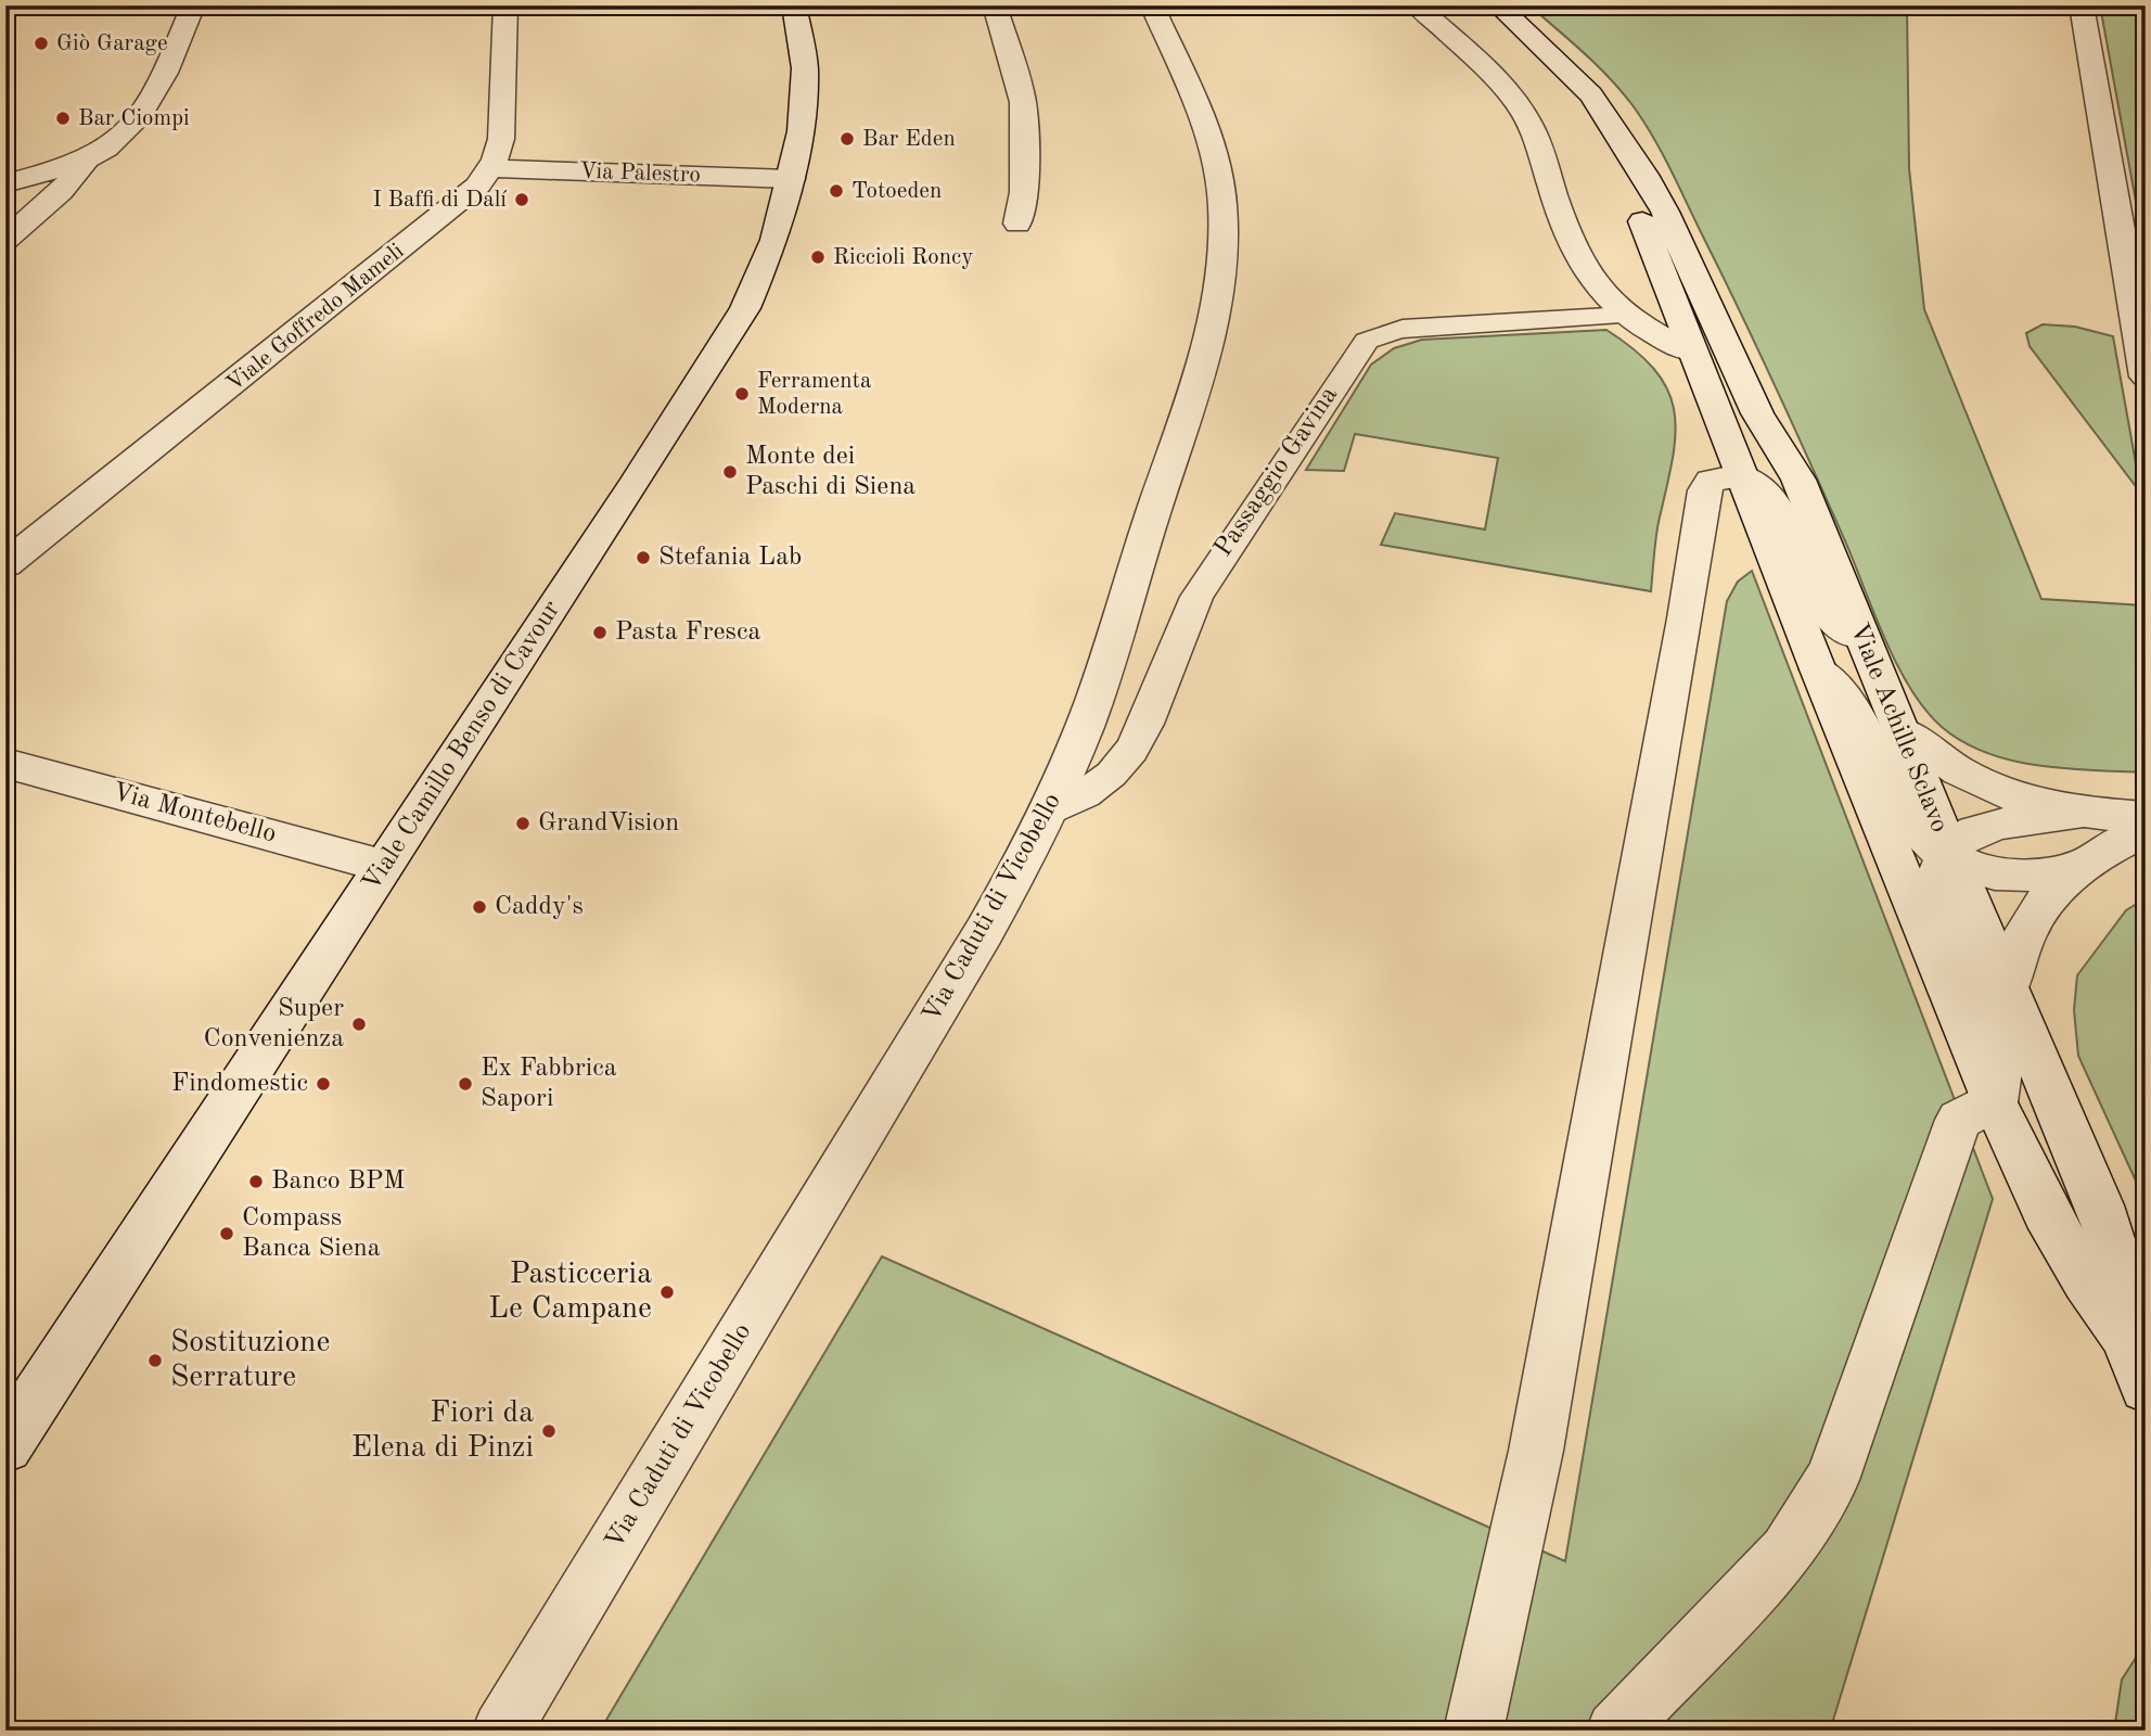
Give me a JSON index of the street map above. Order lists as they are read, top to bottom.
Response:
{
  "streets": {
    "street": [
      "Via Palestro",
      "Viale Goffredo Mameli",
      "Passaggio Gavina",
      "Viale Achille Sclavo",
      "Viale Camillo Benso di Cavour",
      "Via Montebello",
      "Via Caduti di Vicobello"
    ]
  },
  "crossings": [
    ["Via Palestro", "Viale Goffredo Mameli"],
    ["Via Palestro", "Viale Camillo Benso di Cavour"],
    ["Passaggio Gavina", "Via Caduti di Vicobello"],
    ["Viale Camillo Benso di Cavour", "Via Montebello"]
  ],
  "places": [
    "Giò Garage",
    "Bar Ciompi",
    "Bar Eden",
    "Totoeden",
    "I Baffi di Dalí",
    "Riccioli Roncy",
    "Ferramenta Moderna",
    "Monte dei Paschi di Siena",
    "Stefania Lab",
    "Pasta Fresca",
    "GrandVision",
    "Caddy's",
    "Super Convenienza",
    "Findomestic",
    "Ex Fabbrica Sapori",
    "Banco BPM",
    "Compass Banca Siena",
    "Pasticceria Le Campane",
    "Sostituzione Serrature",
    "Fiori da Elena di Pinzi"
  ]
}
